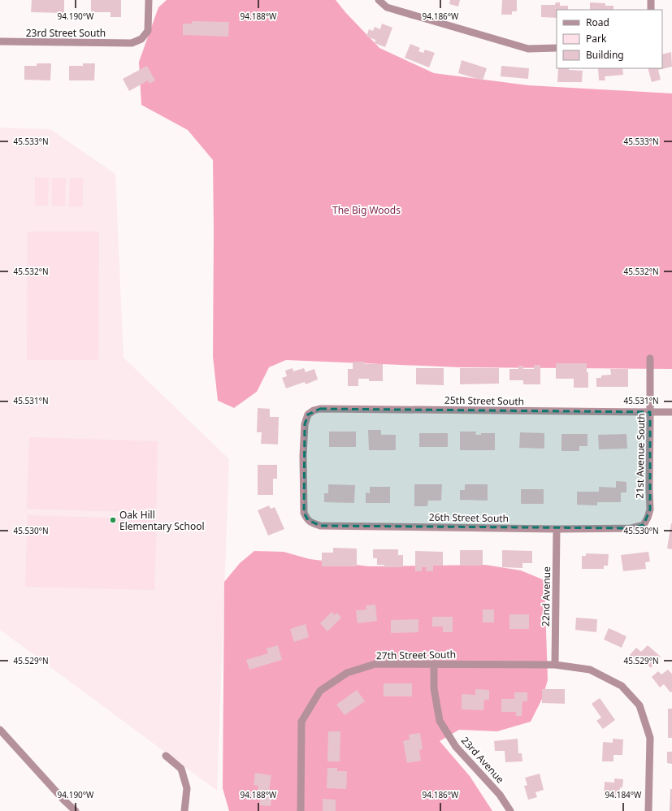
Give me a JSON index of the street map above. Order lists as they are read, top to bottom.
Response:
{
  "streets": {
    "street": [
      "23rd Street South",
      "25th Street South",
      "21st Avenue South",
      "26th Street South",
      "22nd Avenue",
      "27th Street South",
      "23rd Avenue"
    ]
  },
  "crossings": [
    ["25th Street South", "21st Avenue South"],
    ["25th Street South", "26th Street South"],
    ["21st Avenue South", "26th Street South"],
    ["26th Street South", "22nd Avenue"],
    ["22nd Avenue", "27th Street South"],
    ["27th Street South", "23rd Avenue"]
  ],
  "parks": ["The Big Woods"],
  "places": ["Oak Hill Elementary School"],
  "legend": ["Road", "Park", "Building"],
  "coordinates": [
    "94.190°W",
    "94.188°W",
    "94.186°W",
    "45.533°N",
    "45.532°N",
    "45.531°N",
    "45.530°N",
    "45.529°N",
    "94.184°W"
  ]
}
